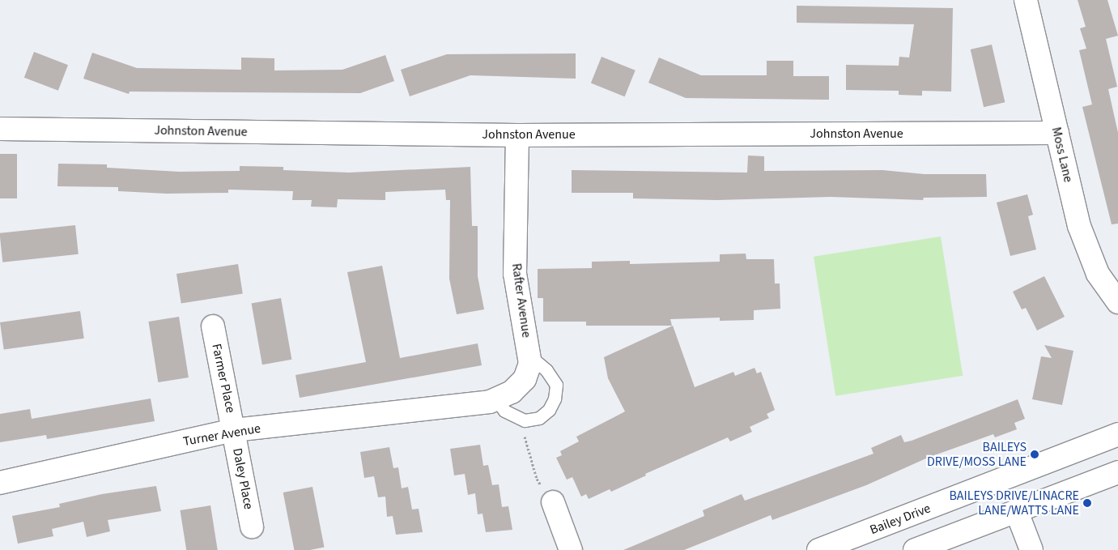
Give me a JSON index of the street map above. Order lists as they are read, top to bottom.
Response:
{
  "streets": {
    "street": [
      "Johnston Avenue",
      "Moss Lane",
      "Rafter Avenue",
      "Farmer Place",
      "Turner Avenue",
      "Daley Place",
      "Bailey Drive"
    ]
  },
  "crossings": [
    ["Johnston Avenue", "Moss Lane"],
    ["Johnston Avenue", "Rafter Avenue"],
    ["Rafter Avenue", "Turner Avenue"],
    ["Farmer Place", "Turner Avenue"],
    ["Farmer Place", "Daley Place"],
    ["Turner Avenue", "Daley Place"]
  ],
  "places": ["BAILEYS DRIVE/MOSS LANE", "BAILEYS DRIVE/LINACRE LANE/WATTS LANE"]
}
